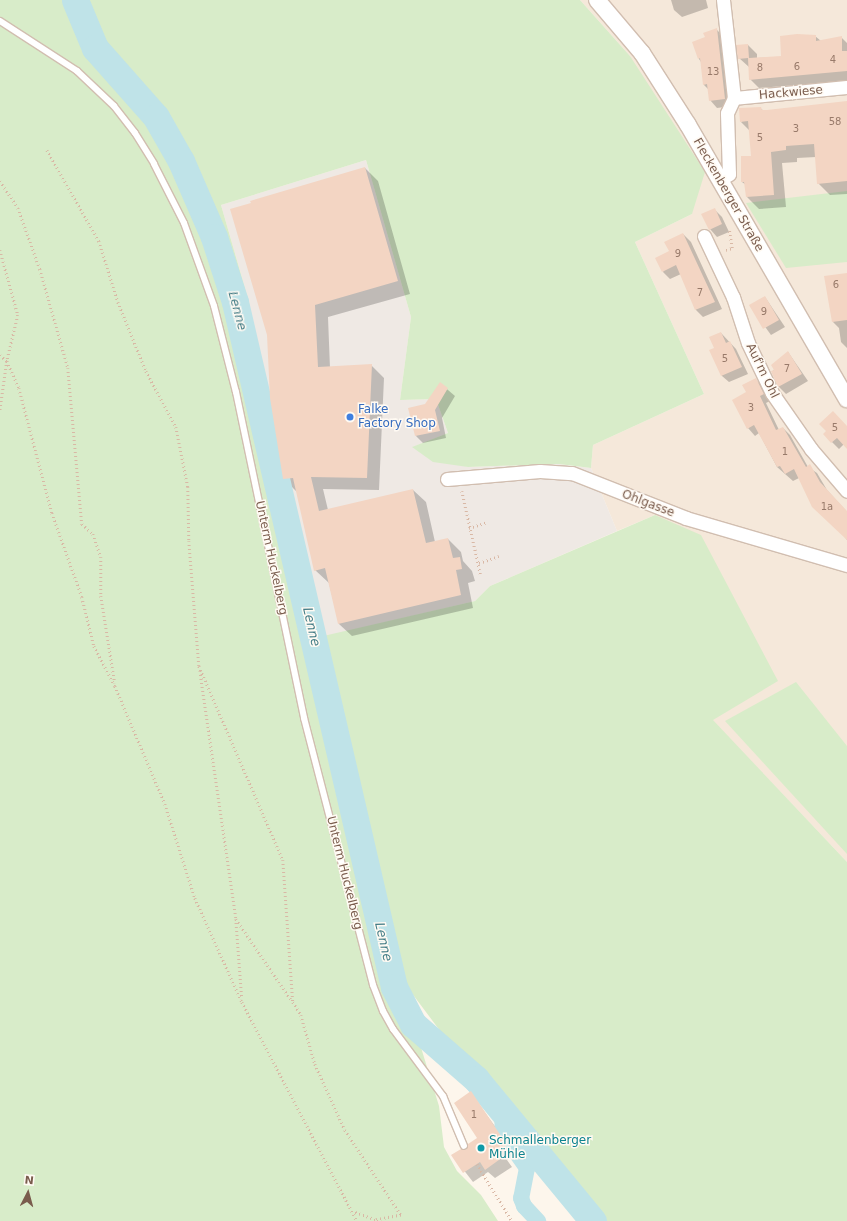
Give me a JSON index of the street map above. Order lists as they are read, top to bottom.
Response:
{
  "streets": {
    "street": [
      "Hackwiese",
      "Fleckenberger Straße",
      "Auf'm Ohl",
      "Ohlgasse"
    ],
    "lane": ["Unterm Huckelberg"]
  },
  "water": ["Lenne"],
  "places": ["Falke Factory Shop", "Schmallenberger Mühle"],
  "house_numbers": [
    "4",
    "6",
    "8",
    "13",
    "58",
    "3",
    "5",
    "9",
    "6",
    "7",
    "9",
    "5",
    "7",
    "3",
    "5",
    "1",
    "1a",
    "1"
  ],
  "north": "top"
}
